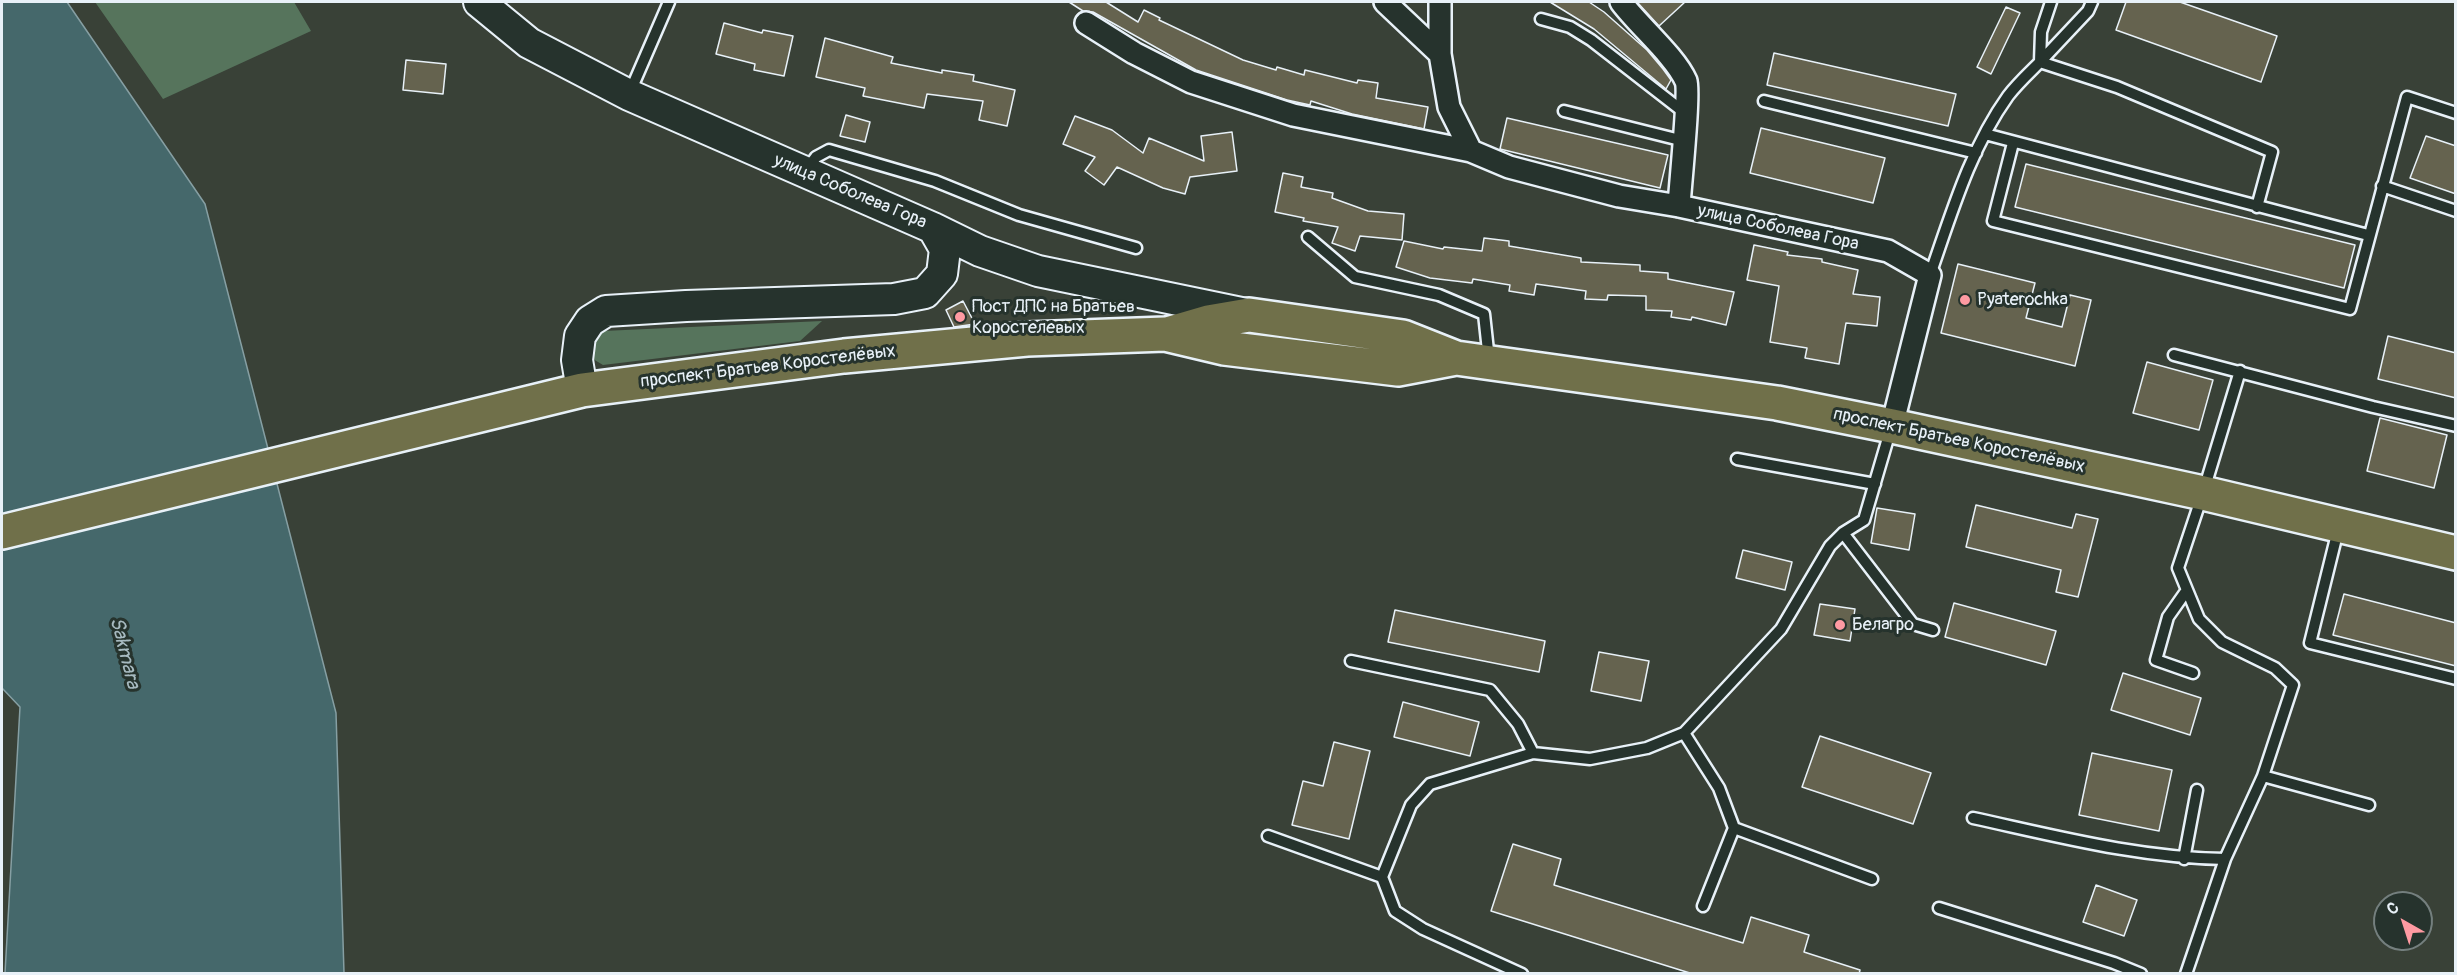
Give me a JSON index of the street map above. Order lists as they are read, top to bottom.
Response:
{
  "streets": {
    "main road": ["проспект Братьев Коростелёвых"],
    "street": ["улица Соболева Гора"]
  },
  "crossings": [
    ["улица Соболева Гора", "проспект Братьев Коростелёвых"]
  ],
  "water": ["Sakmara"],
  "places": ["Pyaterochka", "Пост ДПС на Братьев Коростелевых", "Белагро"],
  "north": "top left"
}
